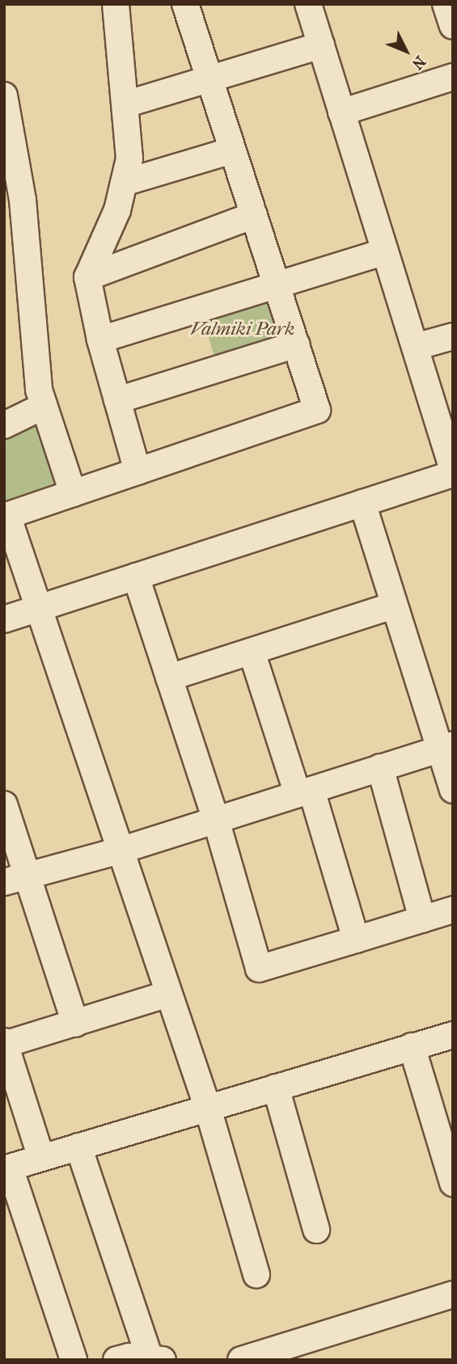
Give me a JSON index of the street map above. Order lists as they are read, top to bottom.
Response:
{
  "parks": ["Valmiki Park"],
  "north": "bottom right"
}
